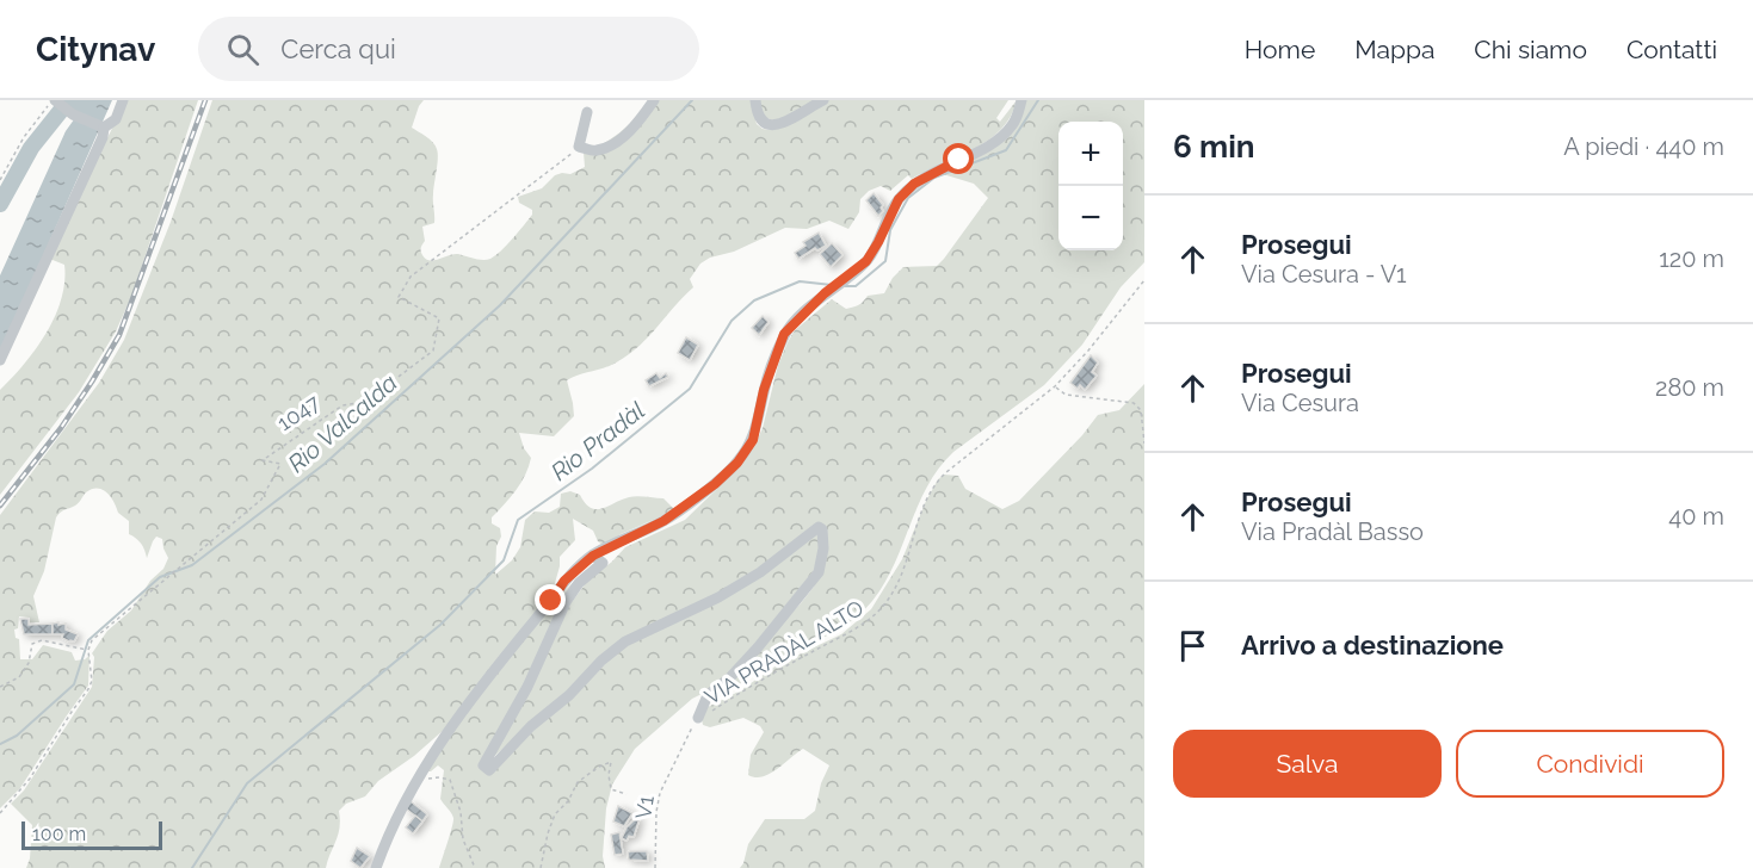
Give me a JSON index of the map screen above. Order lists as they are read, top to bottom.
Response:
{
  "streets": {
    "path": ["1047", "VIA PRADÀL ALTO", "V1"]
  },
  "crossings": [
    ["VIA PRADÀL ALTO", "V1"]
  ],
  "water": ["Rio Valcalda", "Rio Pradàl"],
  "scale_bar": "100 m",
  "page": {
    "header": "Citynav",
    "search": "Cerca qui",
    "nav": [
      "Home",
      "Mappa",
      "Chi siamo",
      "Contatti"
    ],
    "heading": ["6 min", "A piedi · 440 m"],
    "map_buttons": ["+", "−"],
    "list": [
      ["Prosegui", "Via Cesura - V1", "120 m"],
      ["Prosegui", "Via Cesura", "280 m"],
      ["Prosegui", "Via Pradàl Basso", "40 m"],
      "Arrivo a destinazione"
    ],
    "buttons": ["Salva", "Condividi"],
    "scale": "100 m"
  }
}
